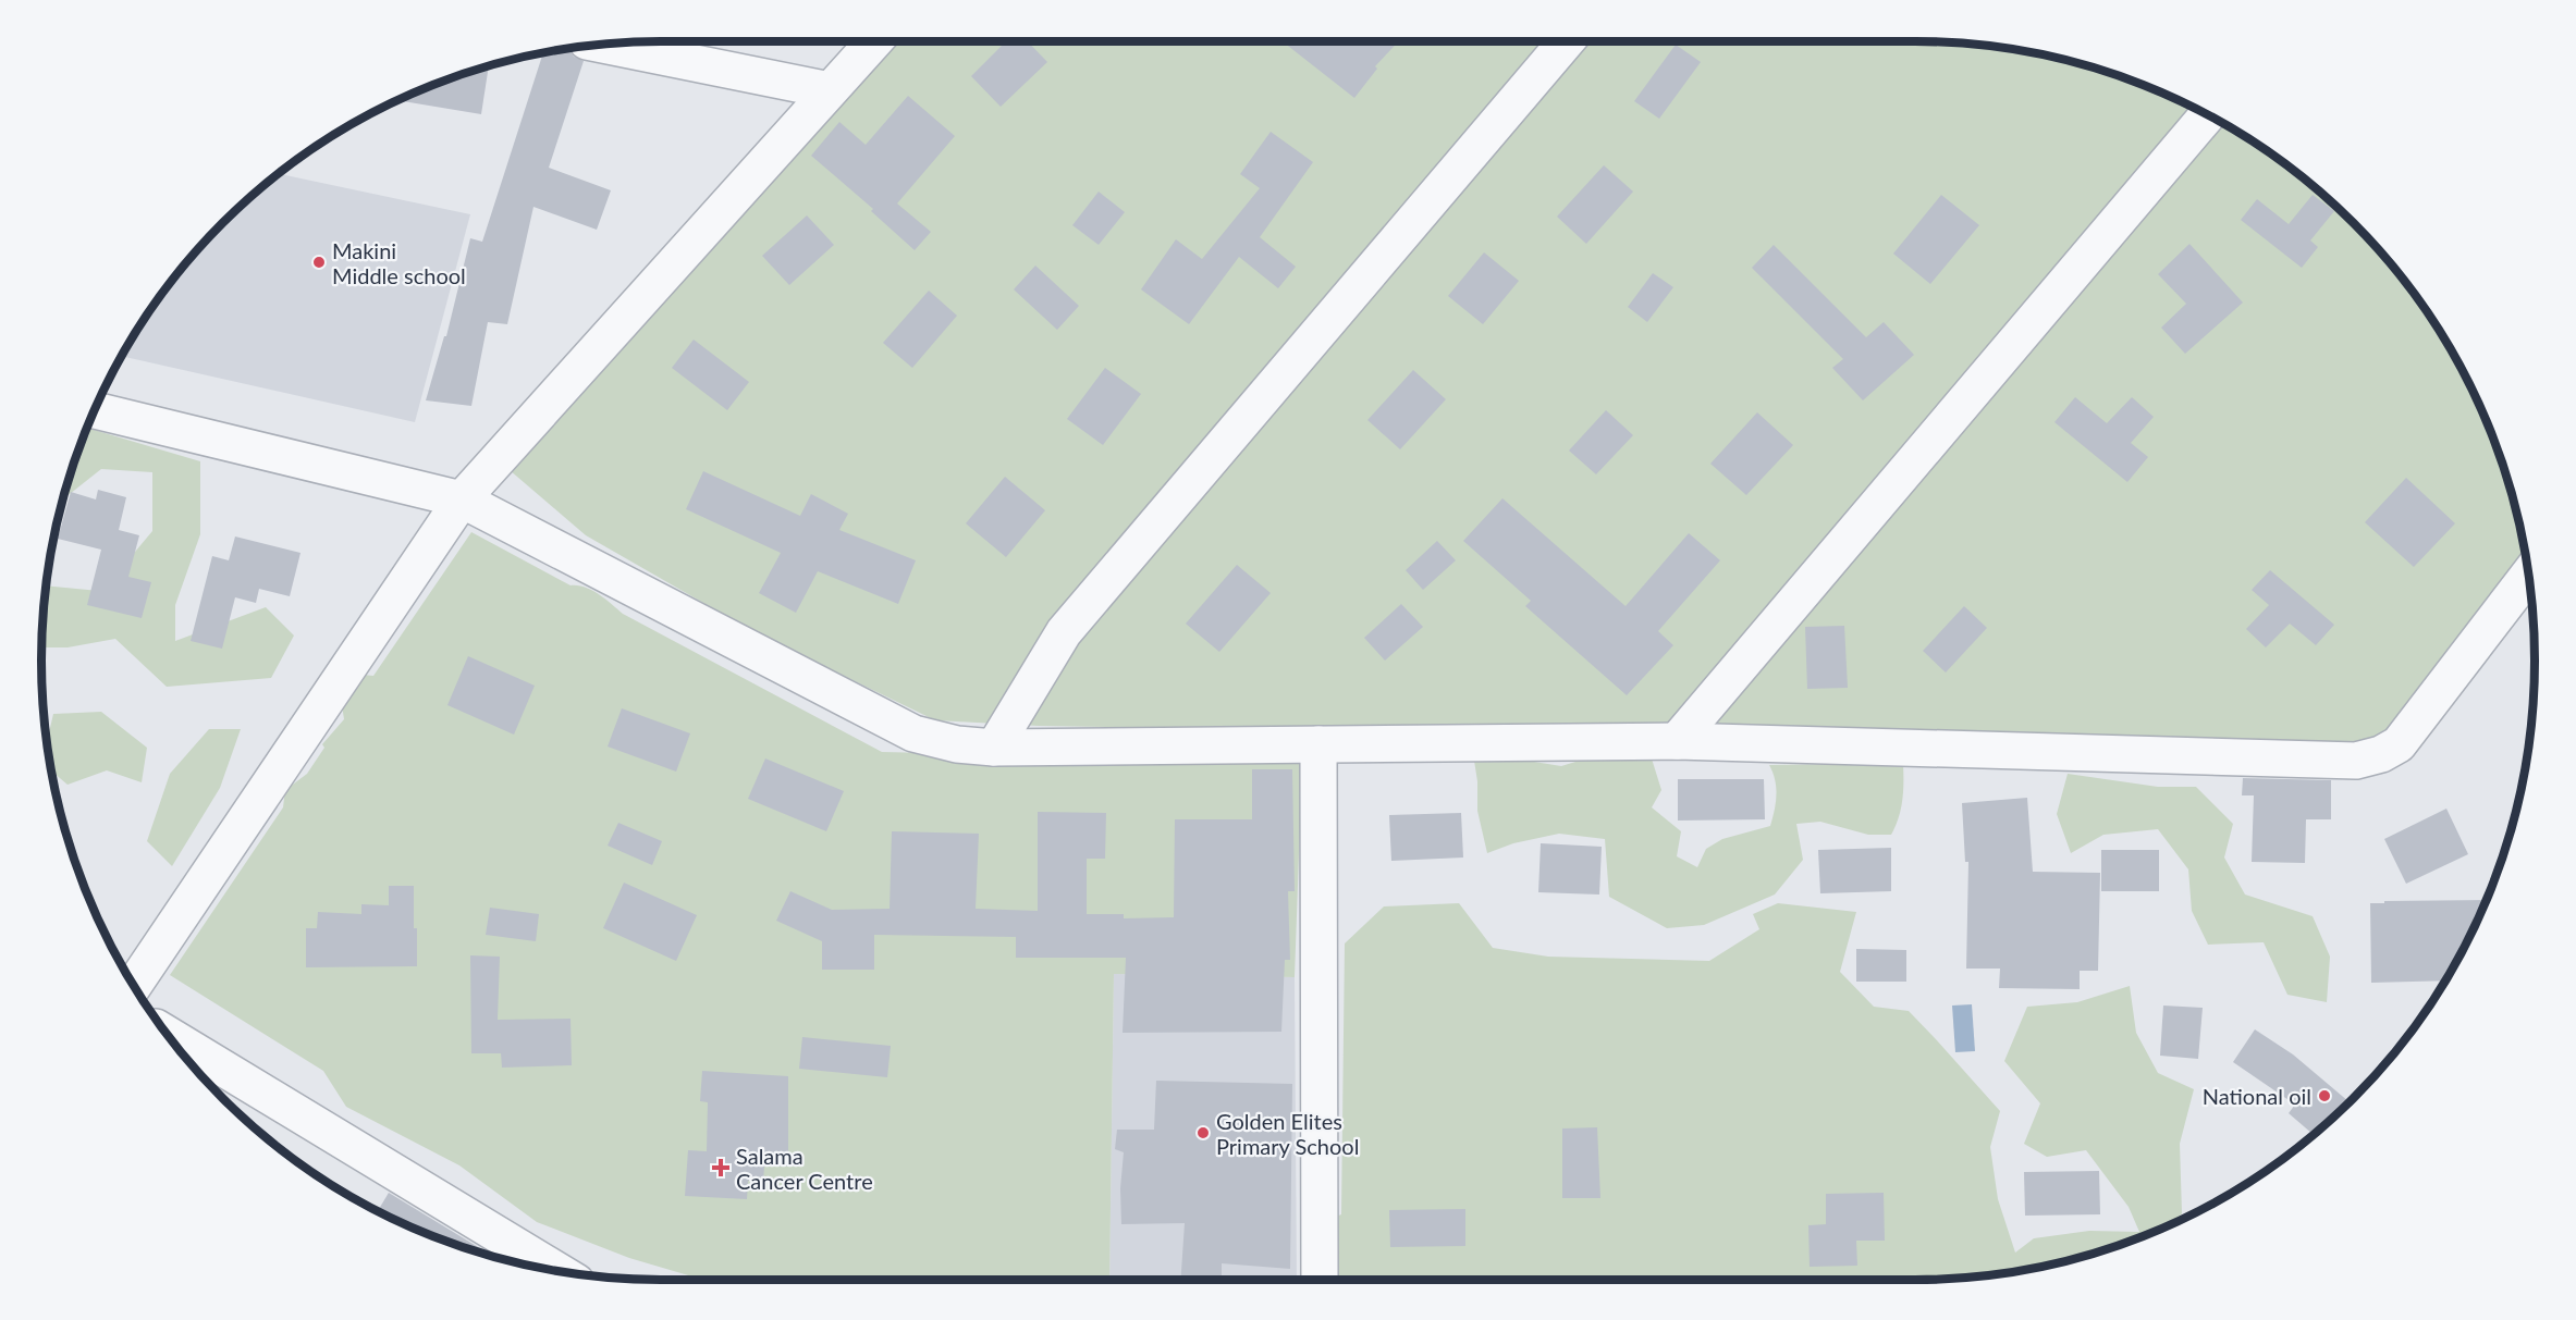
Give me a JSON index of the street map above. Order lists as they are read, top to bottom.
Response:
{
  "places": {
    "other": ["Makini Middle school", "National oil", "Golden Elites Primary School"],
    "health": ["Salama Cancer Centre"]
  }
}
